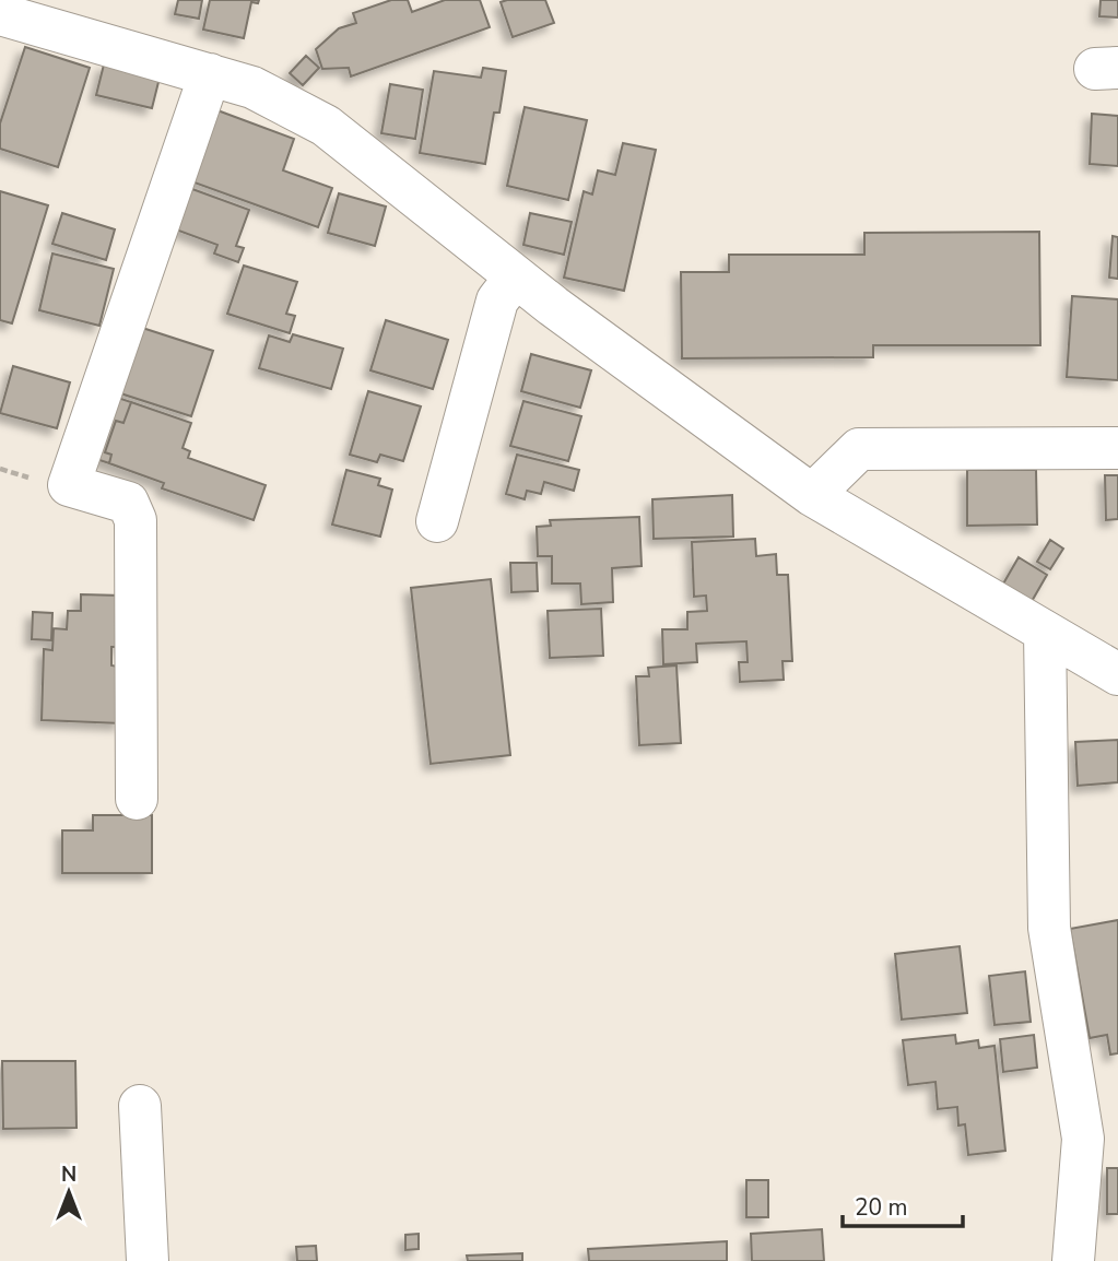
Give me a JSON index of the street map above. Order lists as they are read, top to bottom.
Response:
{
  "scale_bar": "20 m",
  "north": "top"
}
